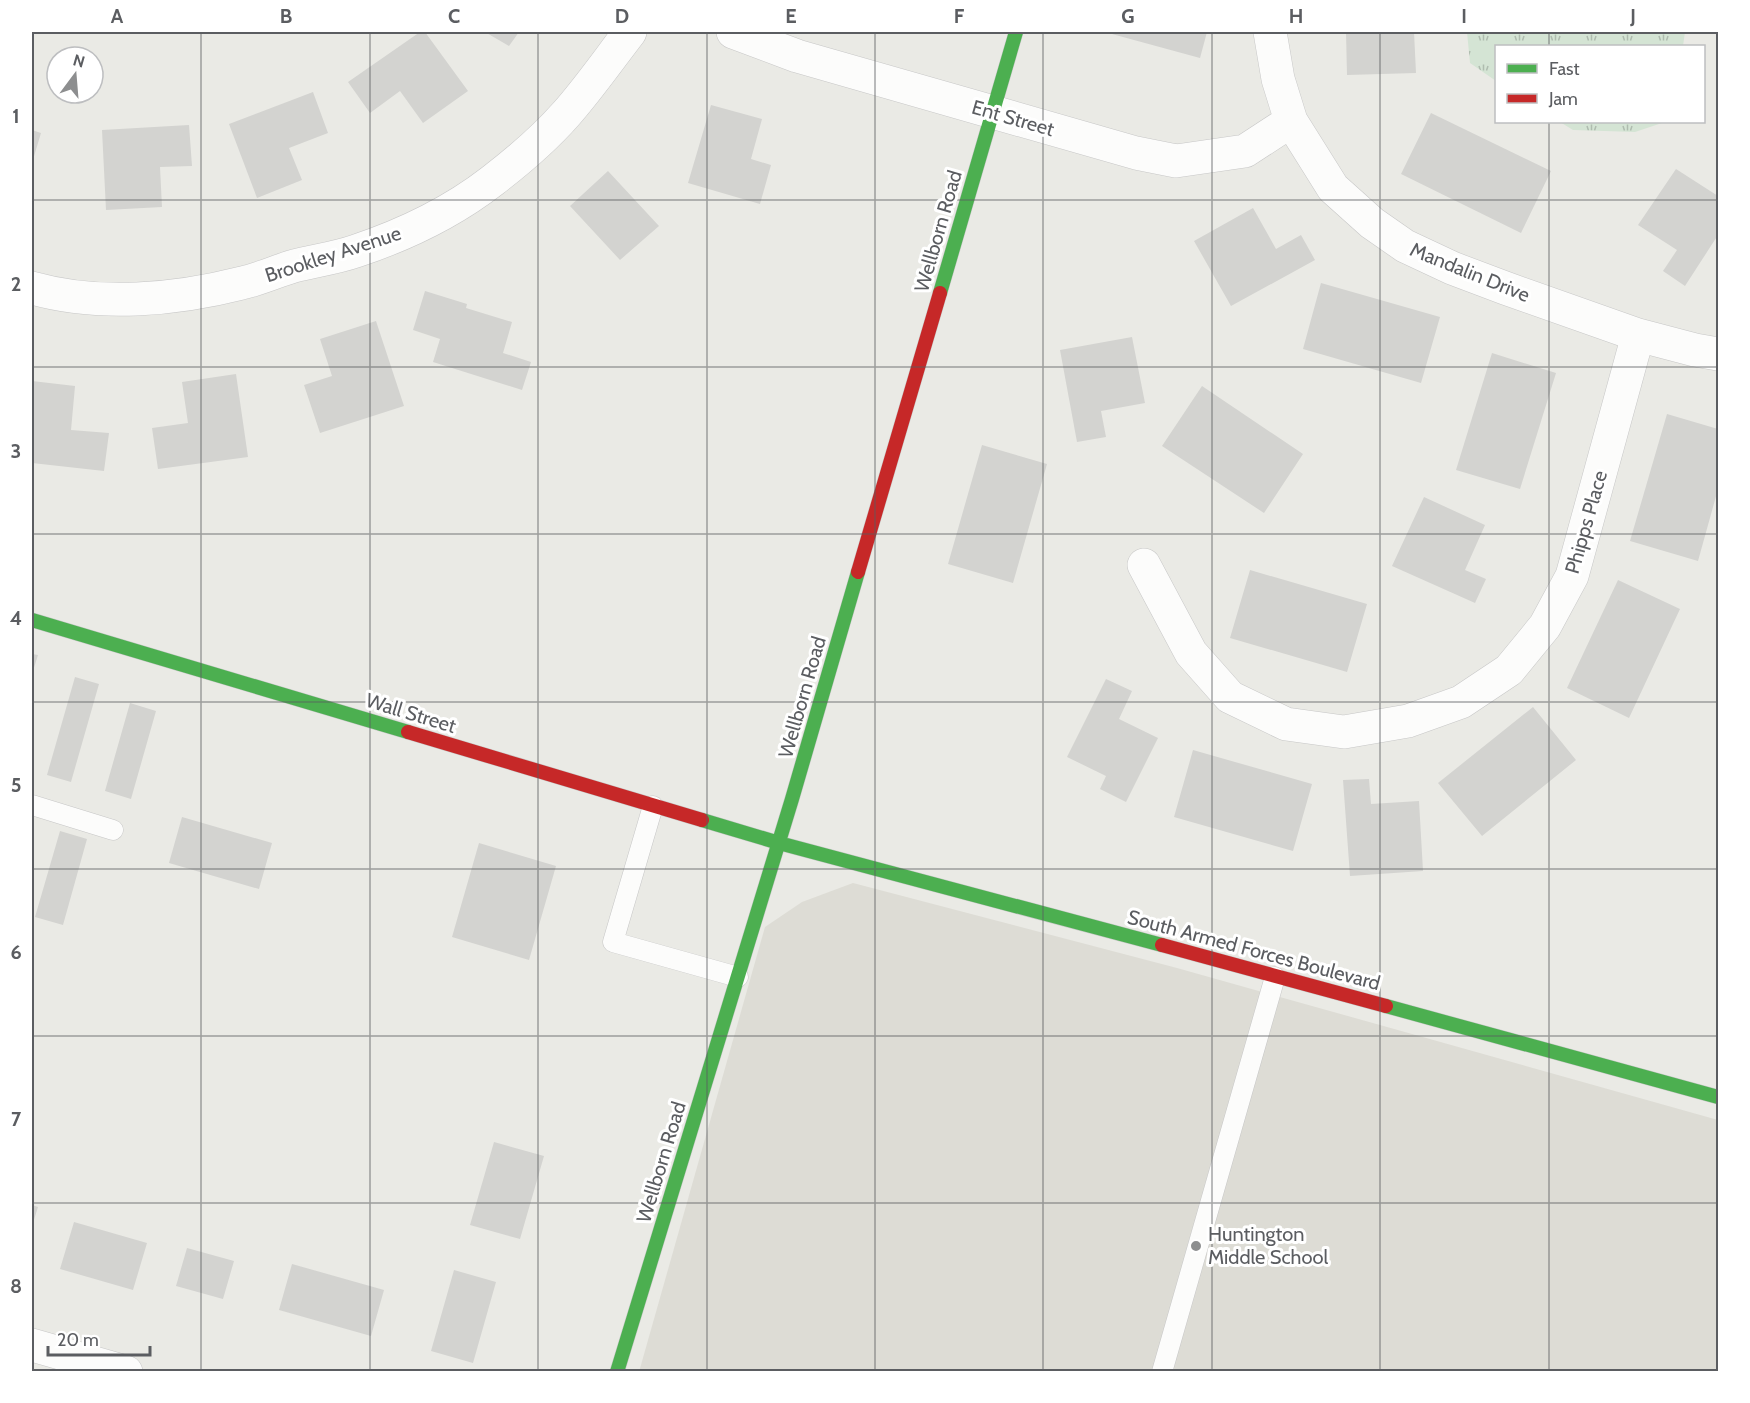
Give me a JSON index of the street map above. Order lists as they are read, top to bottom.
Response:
{
  "streets": {
    "street": [
      "Ent Street",
      "Wellborn Road",
      "Brookley Avenue",
      "Mandalin Drive",
      "Phipps Place",
      "Wall Street",
      "South Armed Forces Boulevard"
    ]
  },
  "crossings": [
    ["Ent Street", "Wellborn Road"],
    ["Ent Street", "Mandalin Drive"],
    ["Wellborn Road", "Wall Street"],
    ["Wellborn Road", "South Armed Forces Boulevard"],
    ["Mandalin Drive", "Phipps Place"],
    ["Wall Street", "South Armed Forces Boulevard"]
  ],
  "places": ["Huntington Middle School"],
  "legend": ["Fast", "Jam"],
  "scale_bar": "20 m",
  "north": "top",
  "grid": {
    "columns": [
      "A",
      "B",
      "C",
      "D",
      "E",
      "F",
      "G",
      "H",
      "I",
      "J"
    ],
    "rows": [
      "1",
      "2",
      "3",
      "4",
      "5",
      "6",
      "7",
      "8"
    ]
  }
}
